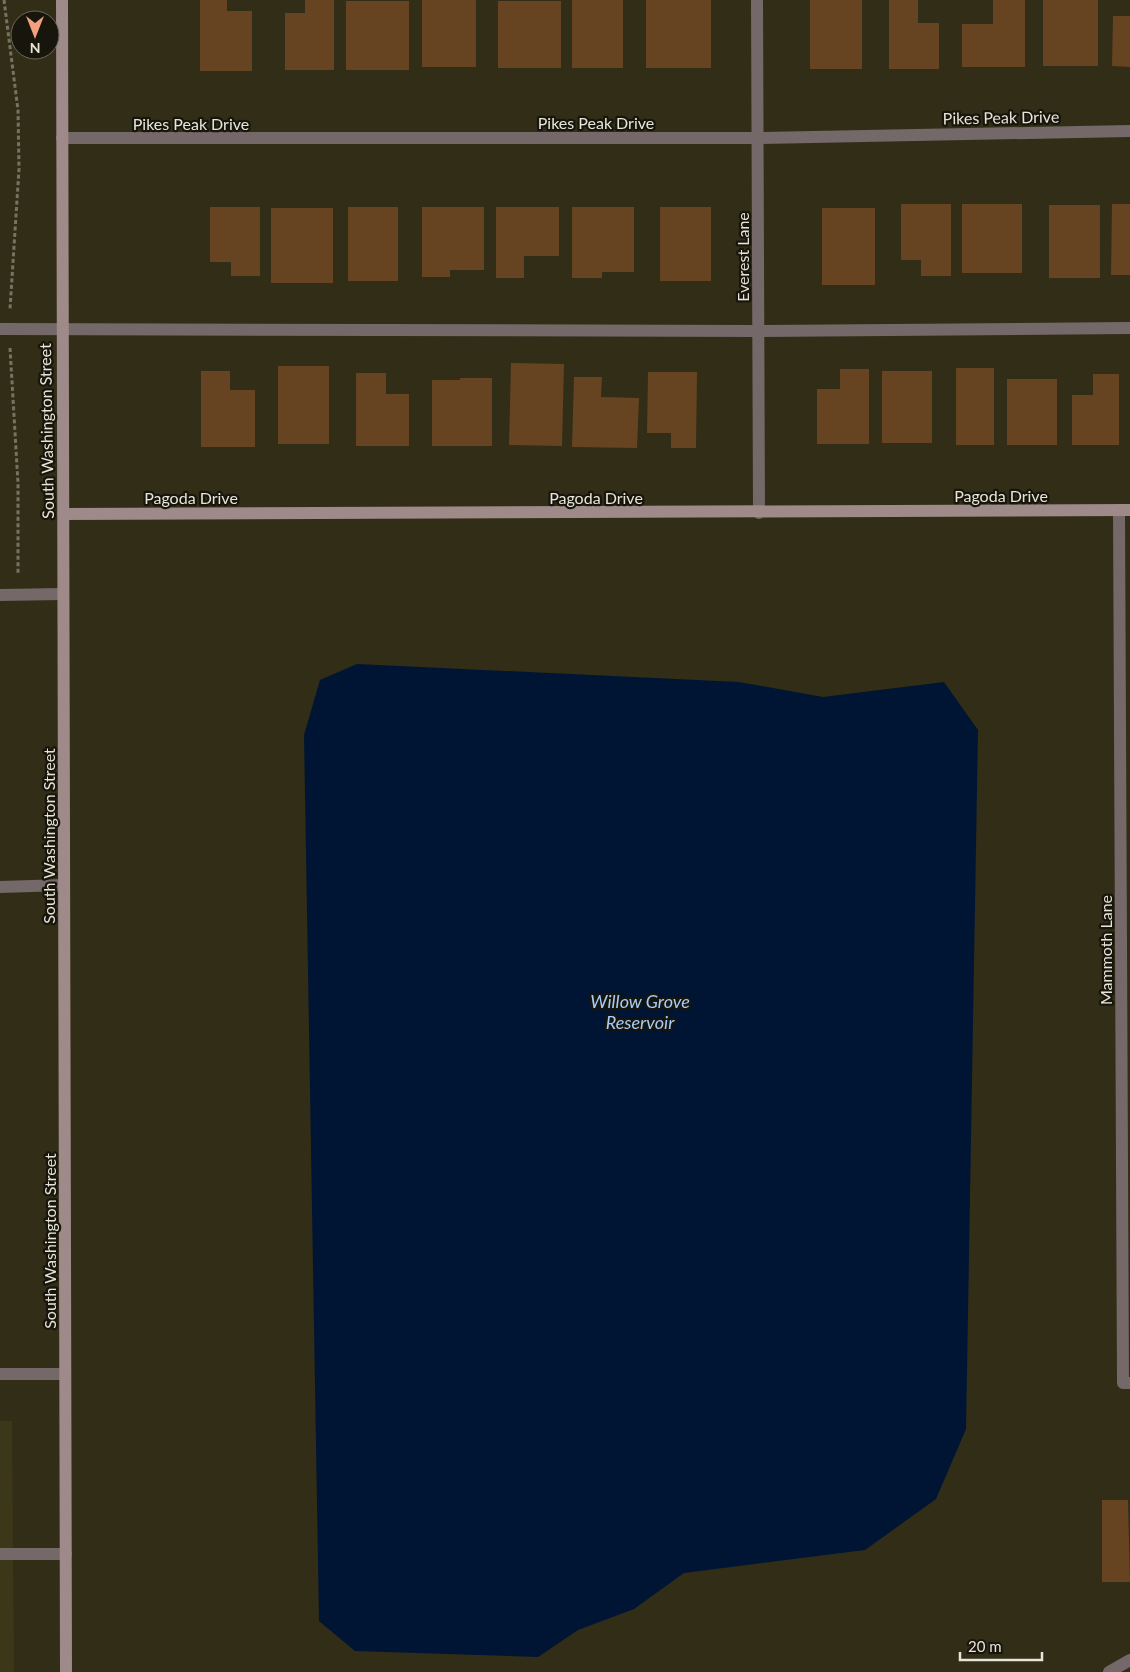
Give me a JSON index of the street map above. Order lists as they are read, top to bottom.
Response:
{
  "streets": {
    "main road": ["South Washington Street", "Pagoda Drive"],
    "street": ["Pikes Peak Drive", "Everest Lane", "Mammoth Lane"]
  },
  "crossings": [
    ["Pikes Peak Drive", "Everest Lane"],
    ["Pikes Peak Drive", "South Washington Street"],
    ["Everest Lane", "Pagoda Drive"],
    ["South Washington Street", "Pagoda Drive"],
    ["Pagoda Drive", "Mammoth Lane"]
  ],
  "water": ["Willow Grove Reservoir"],
  "scale_bar": "20 m",
  "north": "bottom"
}
